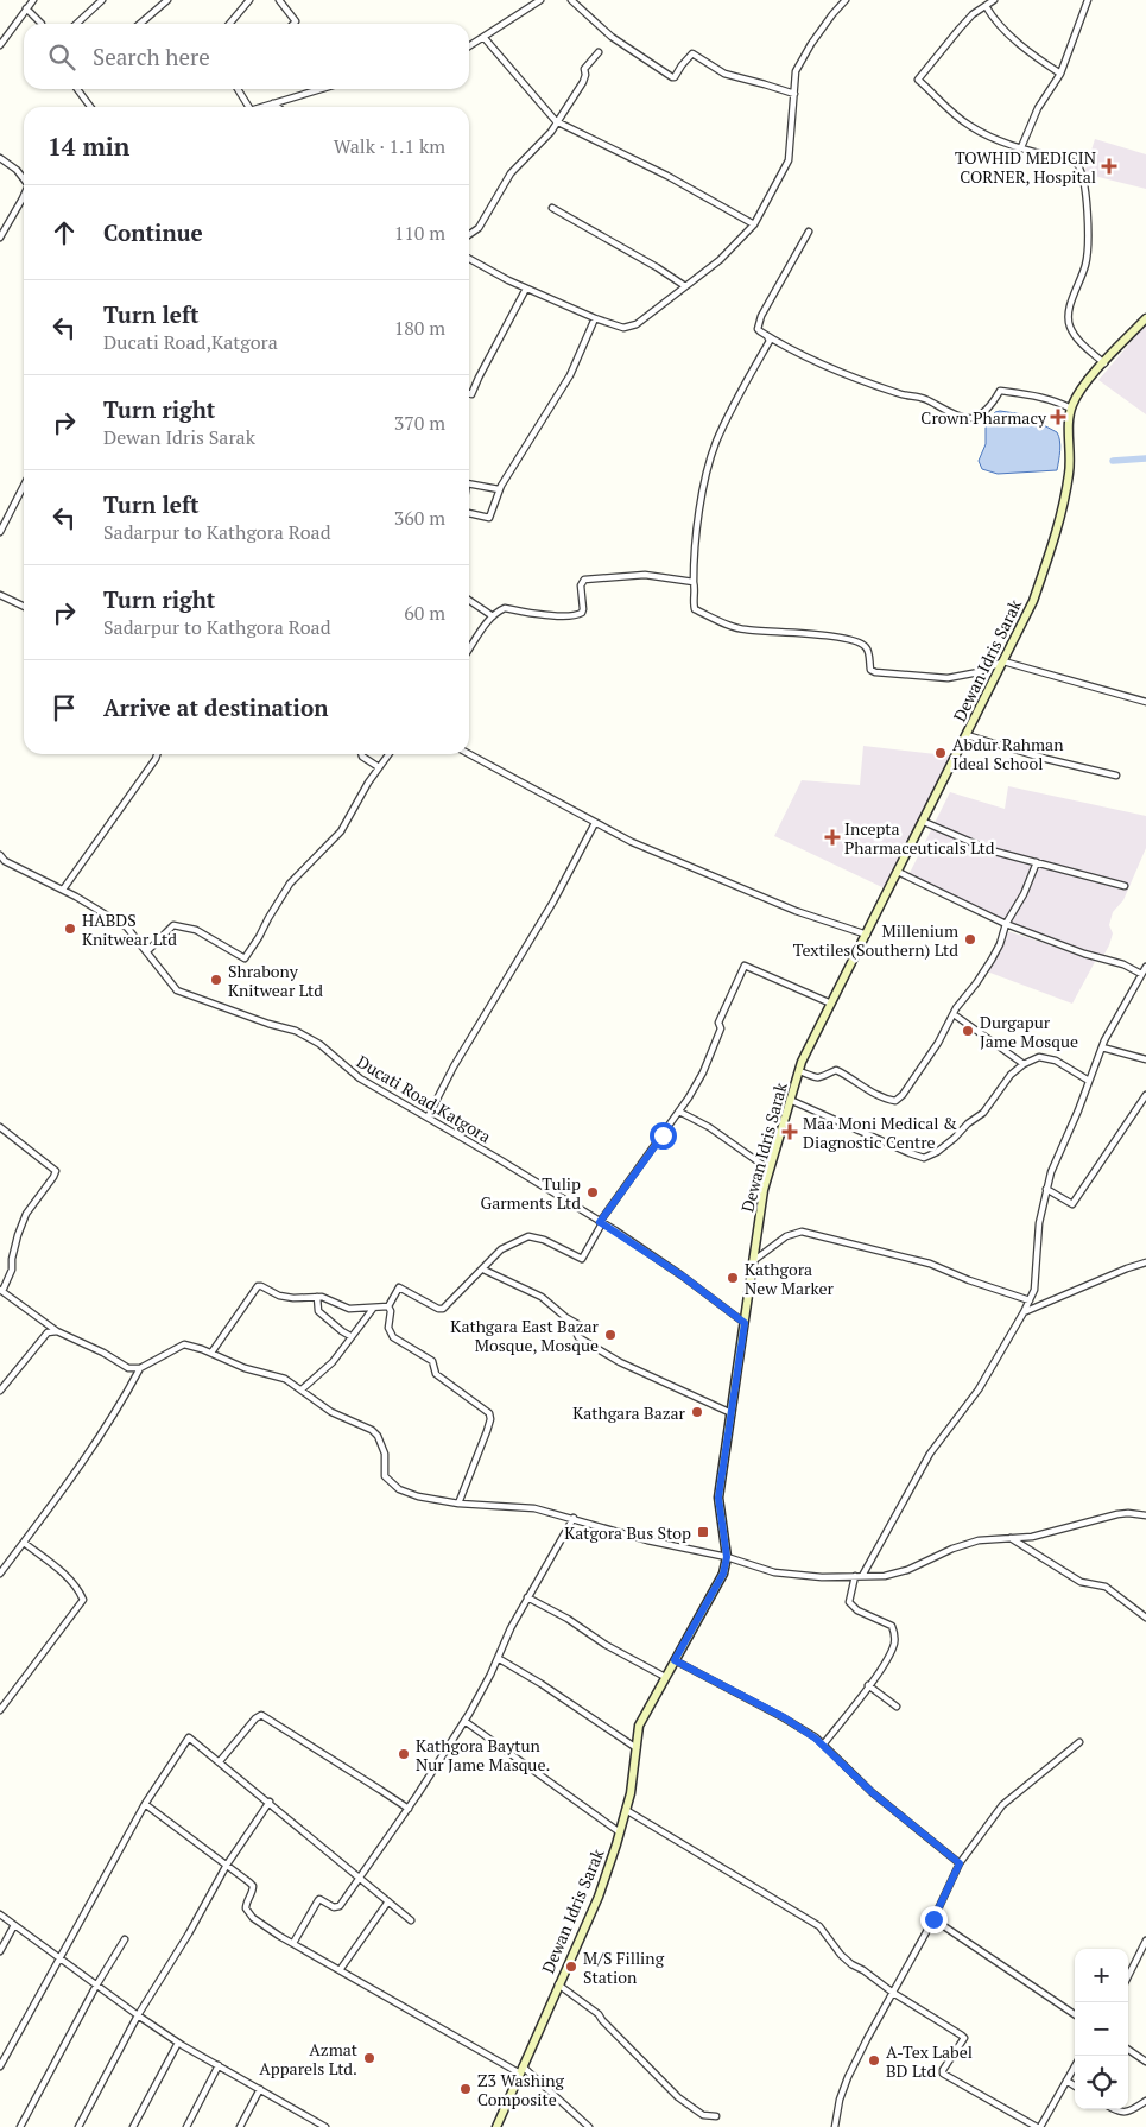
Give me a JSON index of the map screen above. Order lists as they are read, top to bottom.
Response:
{
  "streets": {
    "main road": ["Dewan Idris Sarak"],
    "street": ["Ducati Road,Katgora"]
  },
  "crossings": [
    ["Dewan Idris Sarak", "Ducati Road,Katgora"]
  ],
  "places": {
    "health": [
      "TOWHID MEDICIN CORNER, Hospital",
      "Crown Pharmacy",
      "Incepta Pharmaceuticals Ltd",
      "Maa Moni Medical & Diagnostic Centre"
    ],
    "other": [
      "Abdur Rahman Ideal School",
      "HABDS Knitwear Ltd",
      "Millenium Textiles(Southern) Ltd",
      "Shrabony Knitwear Ltd",
      "Durgapur Jame Mosque",
      "Tulip Garments Ltd",
      "Kathgora New Marker",
      "Kathgara East Bazar Mosque, Mosque",
      "Kathgara Bazar",
      "Kathgora Baytun Nur Jame Masque.",
      "M/S Filling Station",
      "Azmat Apparels Ltd.",
      "A-Tex Label BD Ltd",
      "Z3 Washing Composite"
    ],
    "transit": ["Katgora Bus Stop"]
  },
  "page": {
    "search": "Search here",
    "heading": ["14 min", "Walk · 1.1 km"],
    "list": [
      ["Continue", "110 m"],
      ["Turn left", "Ducati Road,Katgora", "180 m"],
      ["Turn right", "Dewan Idris Sarak", "370 m"],
      ["Turn left", "Sadarpur to Kathgora Road", "360 m"],
      ["Turn right", "Sadarpur to Kathgora Road", "60 m"],
      "Arrive at destination"
    ],
    "map_buttons": ["+", "−"]
  }
}
